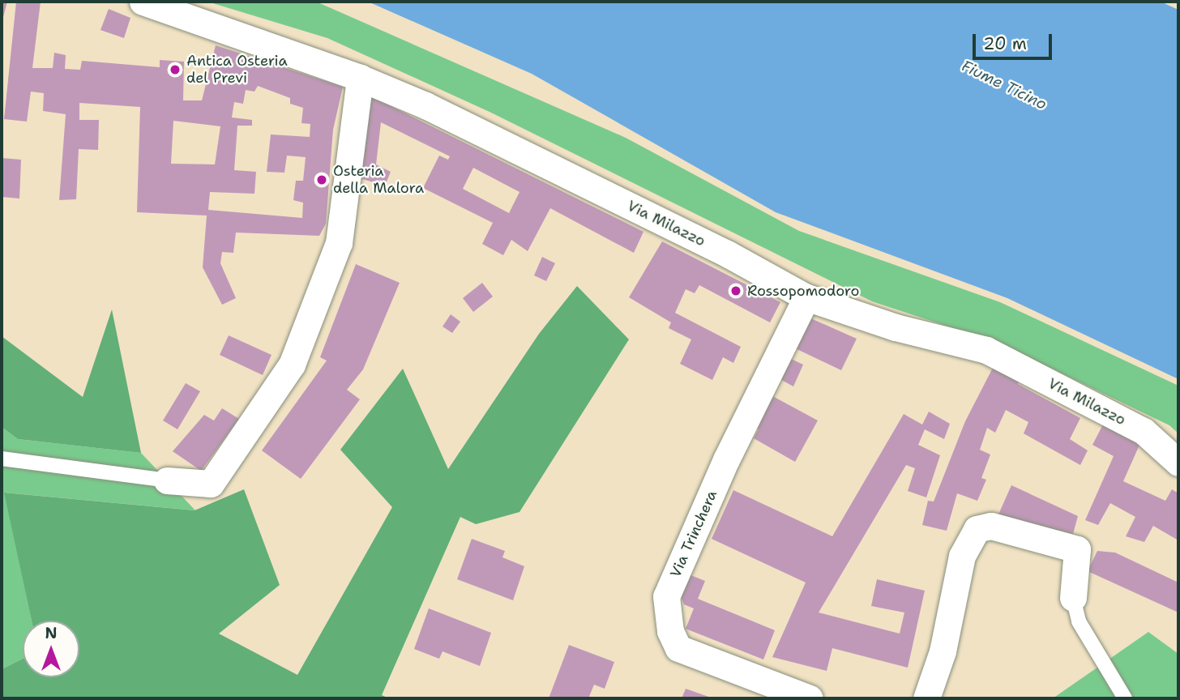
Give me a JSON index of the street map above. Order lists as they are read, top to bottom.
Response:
{
  "streets": {
    "street": ["Via Milazzo", "Via Trinchera"]
  },
  "crossings": [
    ["Via Milazzo", "Via Trinchera"]
  ],
  "water": ["Fiume Ticino"],
  "places": ["Antica Osteria del Previ", "Osteria della Malora", "Rossopomodoro"],
  "scale_bar": "20 m",
  "north": "top"
}
